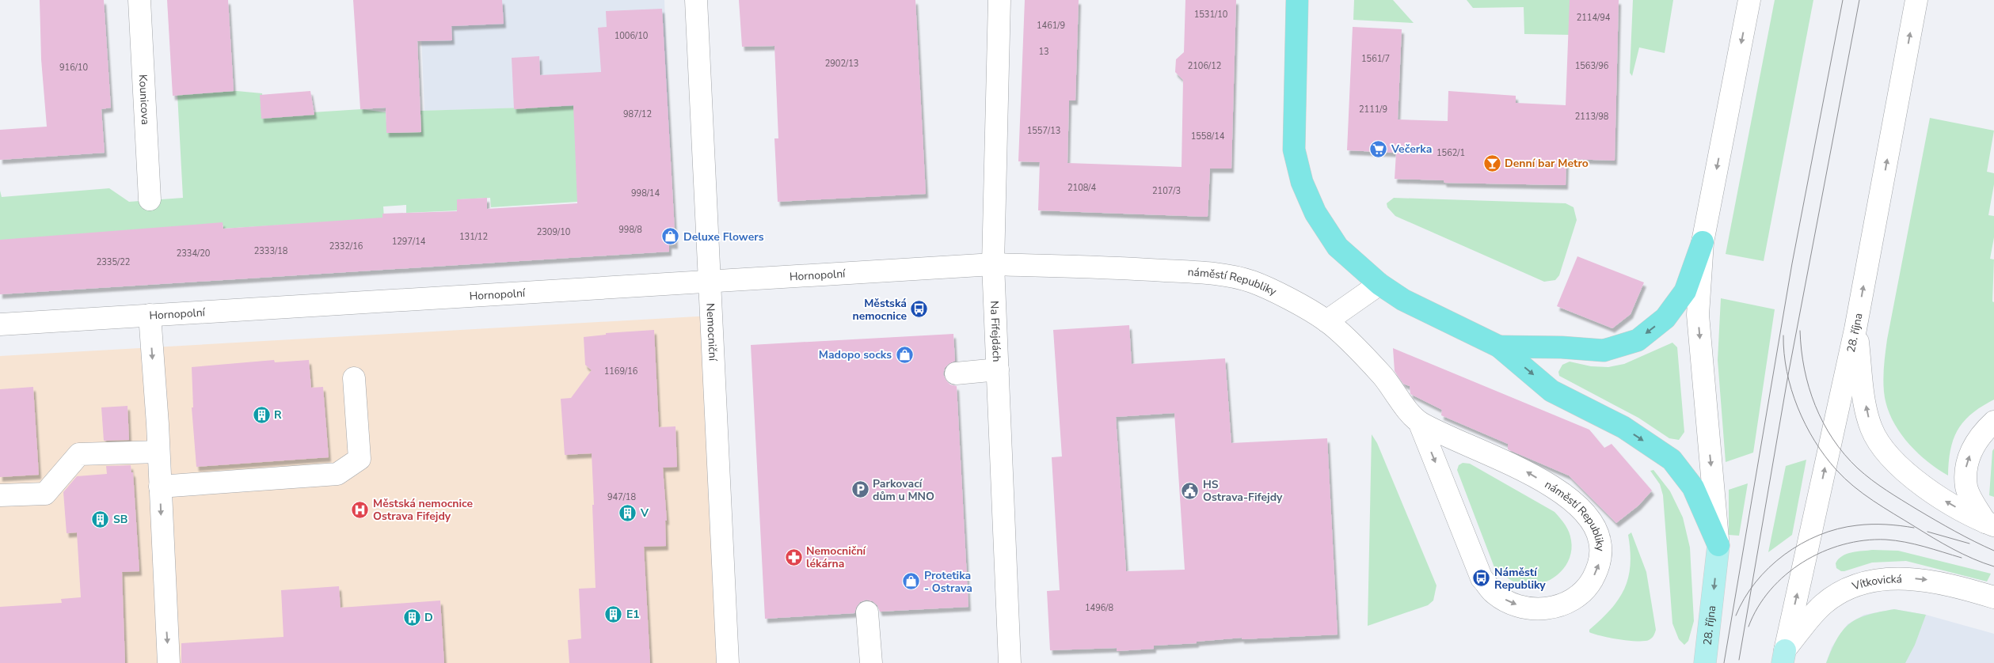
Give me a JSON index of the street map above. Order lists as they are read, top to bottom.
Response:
{
  "streets": {
    "main road": ["28. října"],
    "street": [
      "Kounicova",
      "Hornopolní",
      "náměstí Republiky",
      "Nemocniční",
      "Na Fifejdách",
      "Vítkovická"
    ]
  },
  "crossings": [
    ["Hornopolní", "náměstí Republiky"],
    ["Hornopolní", "Nemocniční"],
    ["Hornopolní", "Na Fifejdách"],
    ["náměstí Republiky", "Na Fifejdách"],
    ["28. října", "Vítkovická"]
  ],
  "one_way": ["Vítkovická"],
  "places": {
    "supermarket": ["Večerka"],
    "bar": ["Denní bar Metro"],
    "shop": ["Deluxe Flowers", "Madopo socks", "Protetika - Ostrava"],
    "bus stop": ["Městská nemocnice", "Náměstí Republiky"],
    "building": [
      "R",
      "V",
      "SB",
      "E1",
      "D"
    ],
    "parking": ["Parkovací dům u MNO"],
    "public building": ["HS Ostrava-Fifejdy"],
    "hospital": ["Městská nemocnice Ostrava Fifejdy"],
    "pharmacy": ["Nemocniční lékárna"]
  },
  "house_numbers": [
    "1531/10",
    "2114/94",
    "1461/9",
    "1006/10",
    "13",
    "1561/7",
    "2902/13",
    "2106/12",
    "1563/96",
    "916/10",
    "2111/9",
    "987/12",
    "2113/98",
    "1557/13",
    "1558/14",
    "1562/1",
    "2108/4",
    "2107/3",
    "998/14",
    "998/8",
    "2309/10",
    "131/12",
    "1297/14",
    "2332/16",
    "2333/18",
    "2334/20",
    "2335/22",
    "1169/16",
    "947/18",
    "1496/8"
  ]
}
